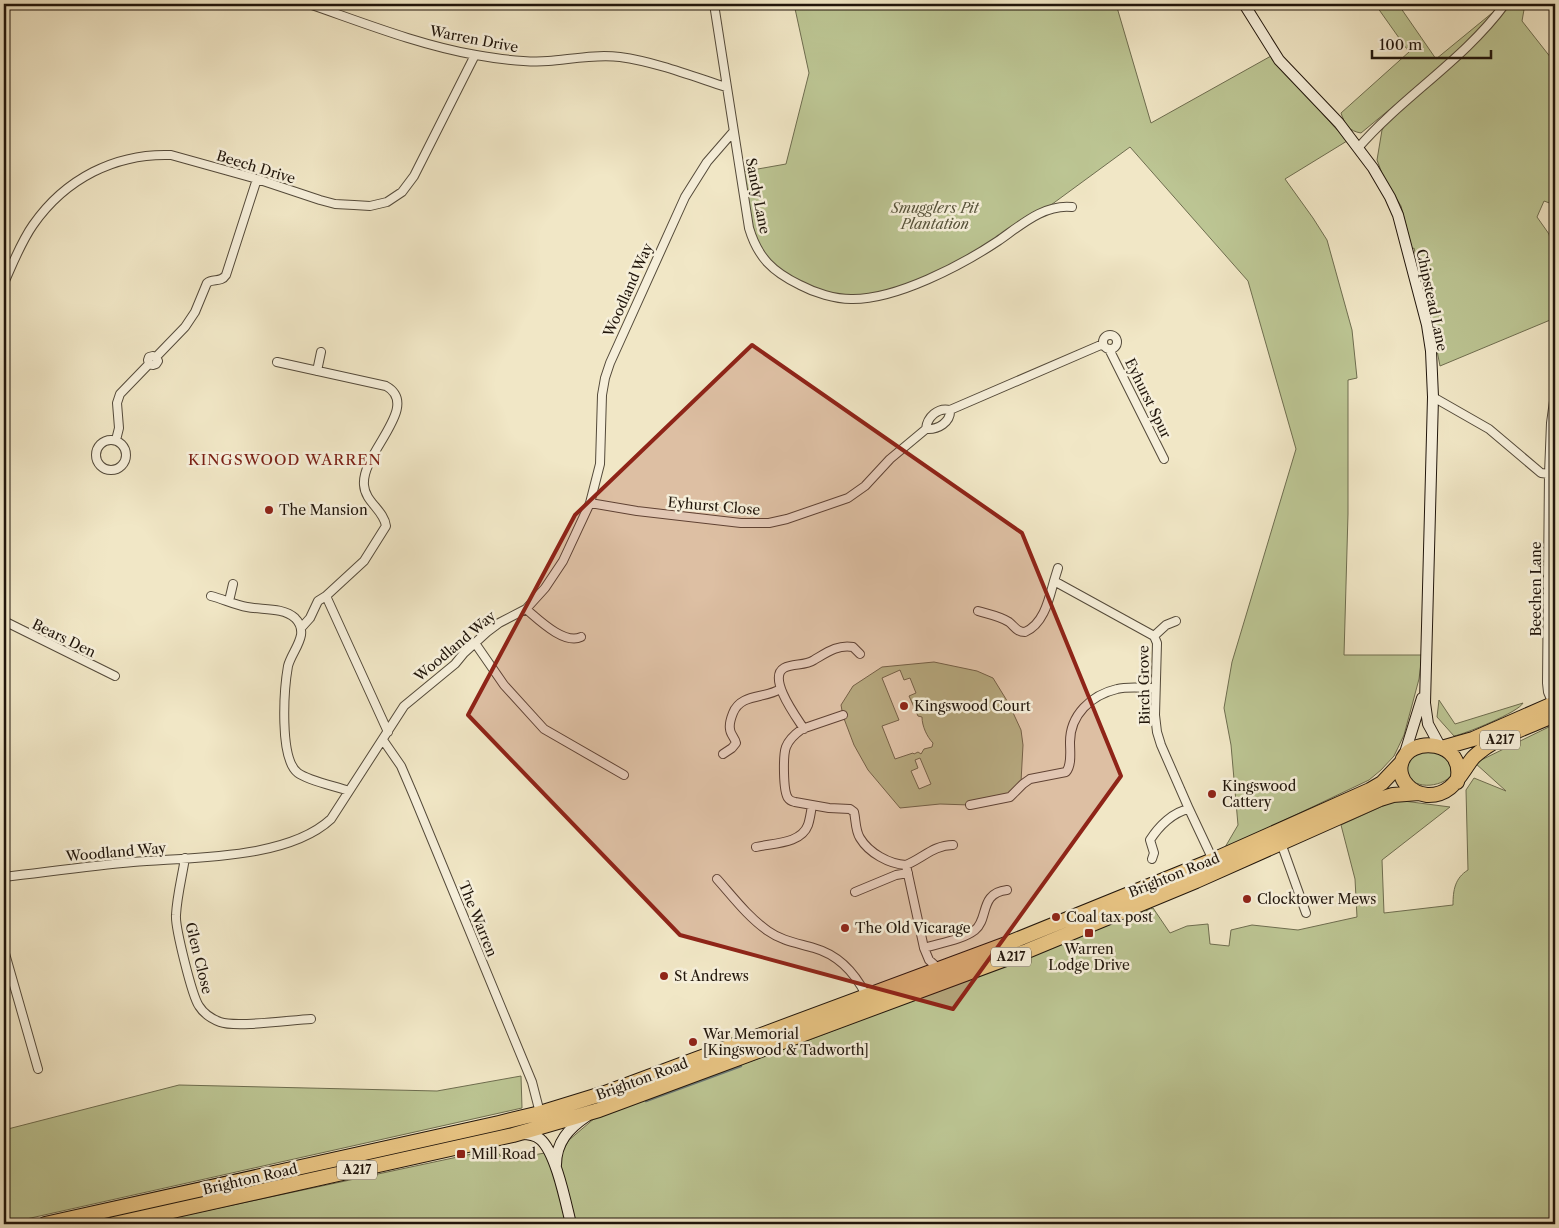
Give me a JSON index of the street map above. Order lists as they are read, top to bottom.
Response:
{
  "streets": {
    "highway": ["A217", "Brighton Road"],
    "street": [
      "Warren Drive",
      "Beech Drive",
      "Sandy Lane",
      "Woodland Way",
      "Chipstead Lane",
      "Eyhurst Spur",
      "Eyhurst Close",
      "Beechen Lane",
      "Bears Den",
      "Birch Grove",
      "The Warren",
      "Glen Close"
    ]
  },
  "crossings": [
    ["Warren Drive", "Beech Drive"],
    ["Warren Drive", "Sandy Lane"],
    ["Sandy Lane", "Woodland Way"],
    ["Woodland Way", "Eyhurst Close"],
    ["Woodland Way", "The Warren"],
    ["Woodland Way", "Glen Close"],
    ["Chipstead Lane", "A217"],
    ["Chipstead Lane", "Brighton Road"],
    ["Eyhurst Spur", "Eyhurst Close"],
    ["Beechen Lane", "A217"],
    ["Birch Grove", "Brighton Road"],
    ["A217", "Brighton Road"],
    ["Brighton Road", "The Warren"]
  ],
  "districts": ["KINGSWOOD WARREN"],
  "parks": ["Smugglers Pit Plantation"],
  "places": {
    "other": [
      "The Mansion",
      "Kingswood Court",
      "Kingswood Cattery",
      "Clocktower Mews",
      "Coal tax post",
      "The Old Vicarage",
      "St Andrews",
      "War Memorial [Kingswood & Tadworth]"
    ],
    "transit": ["Warren Lodge Drive", "Mill Road"]
  },
  "scale_bar": "100 m"
}
